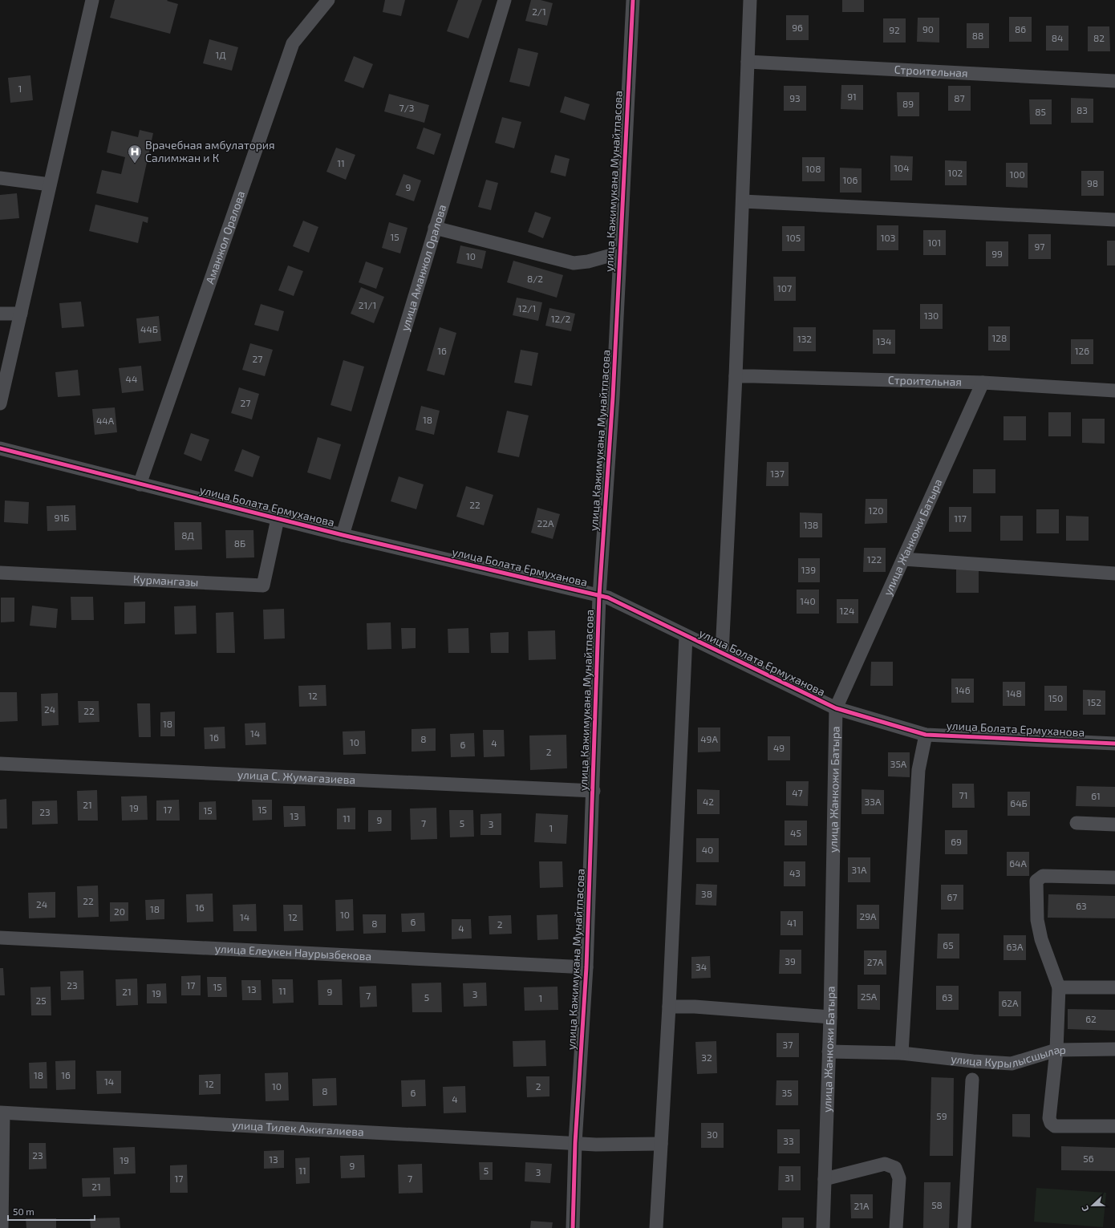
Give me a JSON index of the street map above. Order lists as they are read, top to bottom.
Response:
{
  "streets": {
    "street": [
      "Строительная",
      "улица Кажимукана Мунайтпасова",
      "Аманжол Оралова",
      "улица Аманжол Оралова",
      "улица Болата Ермуханова",
      "улица Жанкожи Батыра",
      "Курмангазы",
      "улица С. Жумагазиева",
      "улица Елеукен Наурызбекова",
      "улица Курылысшылар",
      "улица Тилек Ажигалиева"
    ]
  },
  "crossings": [
    ["Строительная", "улица Жанкожи Батыра"],
    ["улица Кажимукана Мунайтпасова", "улица Болата Ермуханова"],
    ["улица Кажимукана Мунайтпасова", "улица С. Жумагазиева"],
    ["улица Кажимукана Мунайтпасова", "улица Елеукен Наурызбекова"],
    ["улица Кажимукана Мунайтпасова", "улица Тилек Ажигалиева"],
    ["Аманжол Оралова", "улица Болата Ермуханова"],
    ["улица Аманжол Оралова", "улица Болата Ермуханова"],
    ["улица Болата Ермуханова", "улица Жанкожи Батыра"],
    ["улица Болата Ермуханова", "Курмангазы"],
    ["улица Жанкожи Батыра", "улица Курылысшылар"]
  ],
  "places": {
    "hospital": ["Врачебная амбулатория Салимжан и К"]
  },
  "house_numbers": [
    "2/1",
    "96",
    "90",
    "86",
    "92",
    "88",
    "84",
    "82",
    "1Д",
    "1",
    "91",
    "93",
    "87",
    "89",
    "7/3",
    "83",
    "85",
    "11",
    "104",
    "108",
    "102",
    "100",
    "106",
    "98",
    "9",
    "15",
    "105",
    "103",
    "101",
    "97",
    "99",
    "10",
    "8/2",
    "107",
    "21/1",
    "12/1",
    "130",
    "12/2",
    "44Б",
    "128",
    "132",
    "134",
    "16",
    "126",
    "27",
    "44",
    "27",
    "18",
    "44А",
    "137",
    "22",
    "120",
    "91Б",
    "117",
    "22А",
    "138",
    "8Д",
    "8Б",
    "122",
    "139",
    "140",
    "124",
    "146",
    "148",
    "12",
    "150",
    "152",
    "24",
    "22",
    "18",
    "14",
    "16",
    "8",
    "49А",
    "10",
    "4",
    "6",
    "49",
    "2",
    "35А",
    "47",
    "71",
    "61",
    "42",
    "33А",
    "64Б",
    "21",
    "19",
    "17",
    "15",
    "15",
    "23",
    "13",
    "11",
    "9",
    "7",
    "5",
    "3",
    "1",
    "45",
    "69",
    "40",
    "64А",
    "31А",
    "43",
    "38",
    "67",
    "22",
    "24",
    "63",
    "16",
    "18",
    "20",
    "10",
    "29А",
    "14",
    "12",
    "6",
    "41",
    "8",
    "2",
    "4",
    "65",
    "63А",
    "39",
    "27А",
    "34",
    "23",
    "17",
    "15",
    "13",
    "11",
    "21",
    "9",
    "19",
    "3",
    "7",
    "25А",
    "5",
    "63",
    "1",
    "25",
    "62А",
    "62",
    "37",
    "32",
    "18",
    "16",
    "14",
    "12",
    "10",
    "2",
    "8",
    "6",
    "35",
    "4",
    "59",
    "30",
    "33",
    "23",
    "56",
    "13",
    "19",
    "9",
    "11",
    "5",
    "3",
    "31",
    "17",
    "7",
    "21",
    "58",
    "21А"
  ],
  "scale_bar": "50 m",
  "north": "left"
}
